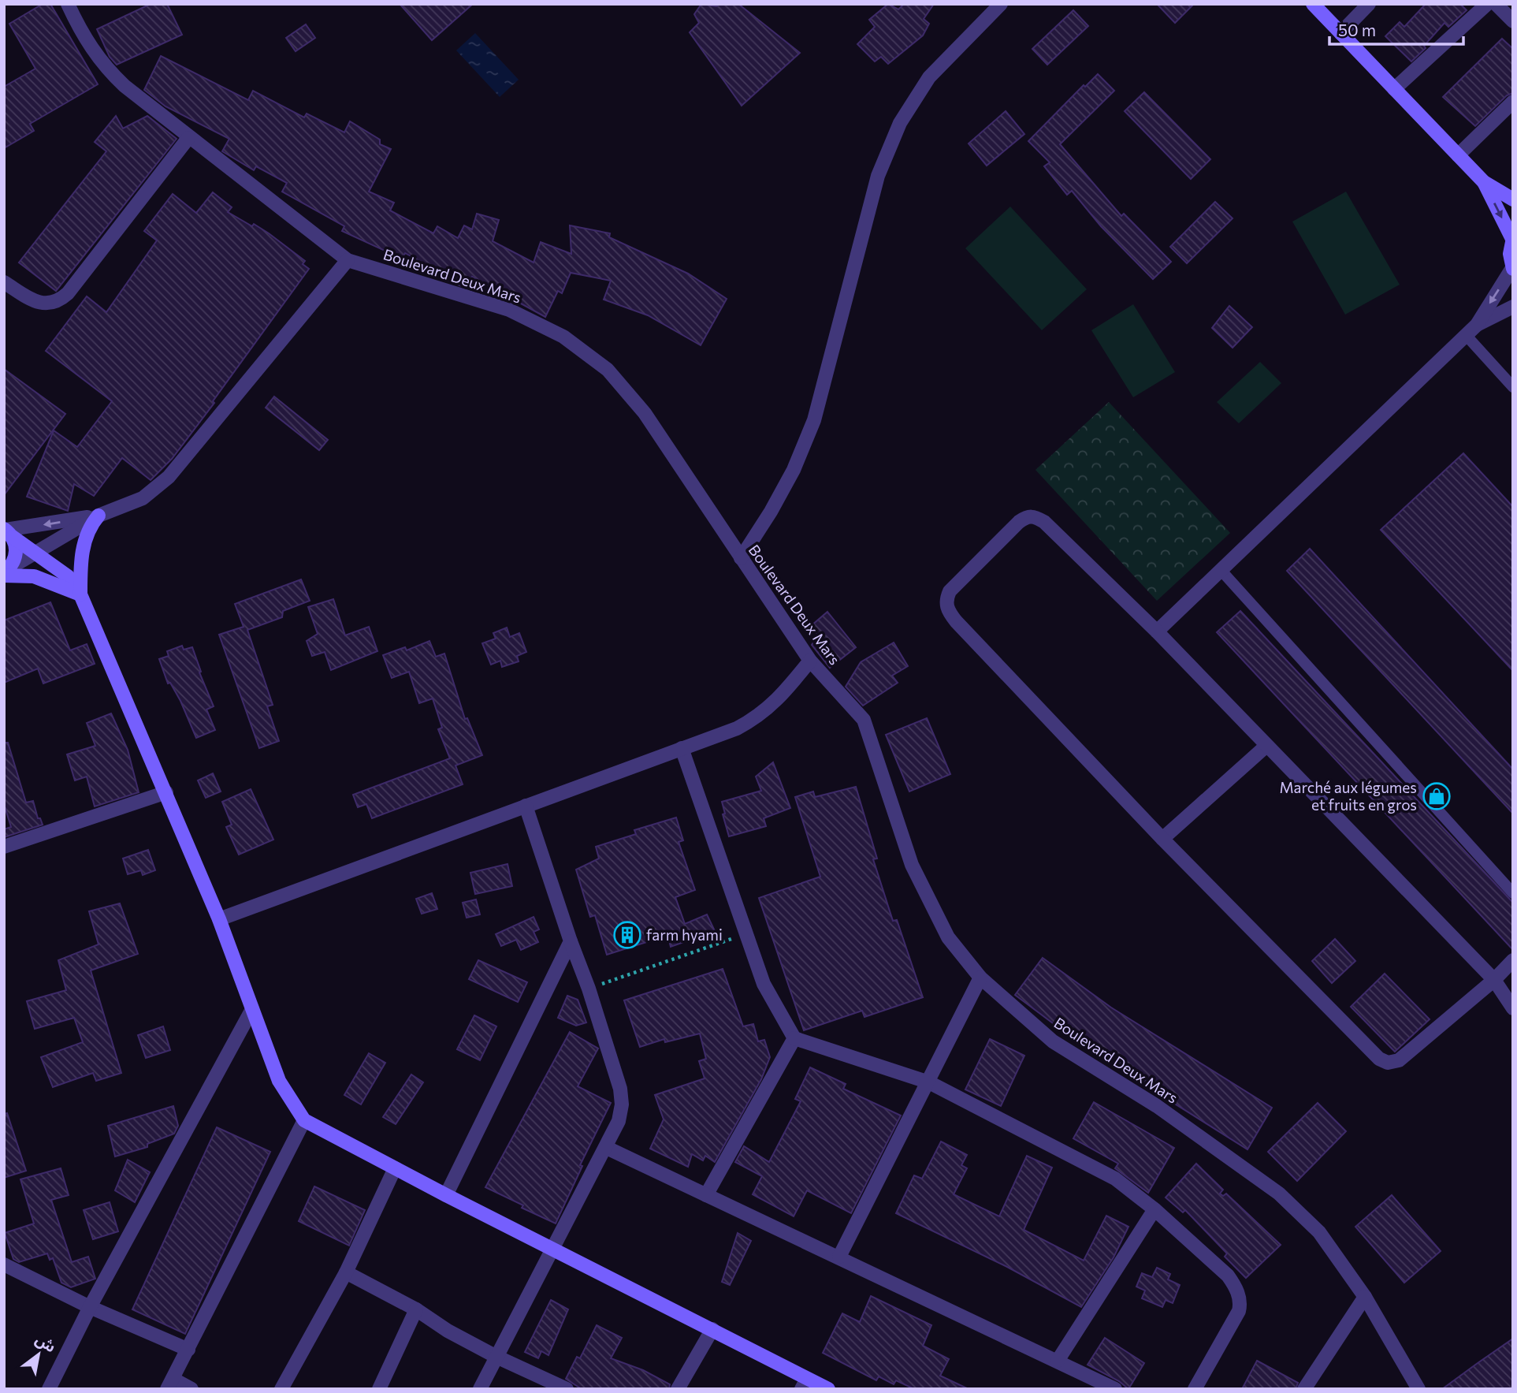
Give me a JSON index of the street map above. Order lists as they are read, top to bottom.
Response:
{
  "streets": {
    "street": ["Boulevard Deux Mars"]
  },
  "places": {
    "shop": ["Marché aux légumes et fruits en gros"],
    "building": ["farm hyami"]
  },
  "scale_bar": "50 m",
  "north": "top right"
}
